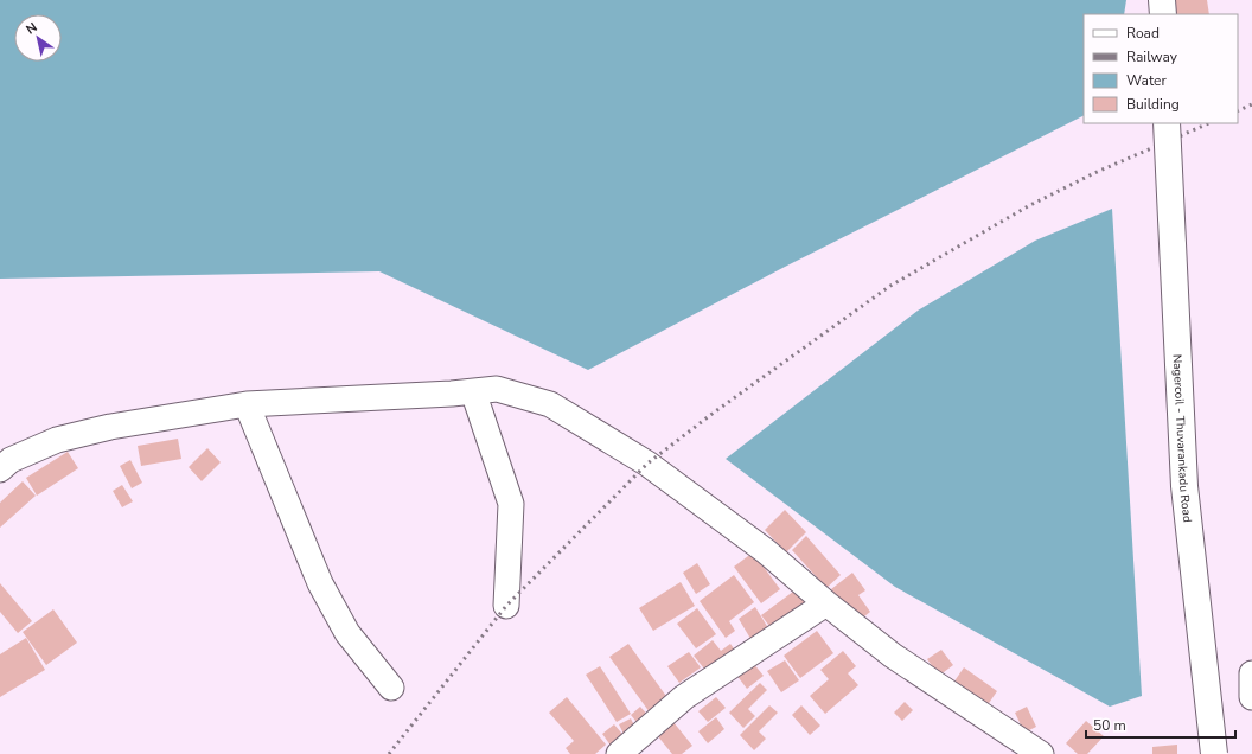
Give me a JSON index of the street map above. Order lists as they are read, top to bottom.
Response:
{
  "streets": {
    "main road": ["Nagercoil - Thuvarankadu Road"]
  },
  "legend": [
    "Road",
    "Railway",
    "Water",
    "Building"
  ],
  "scale_bar": "50 m",
  "north": "top left"
}
